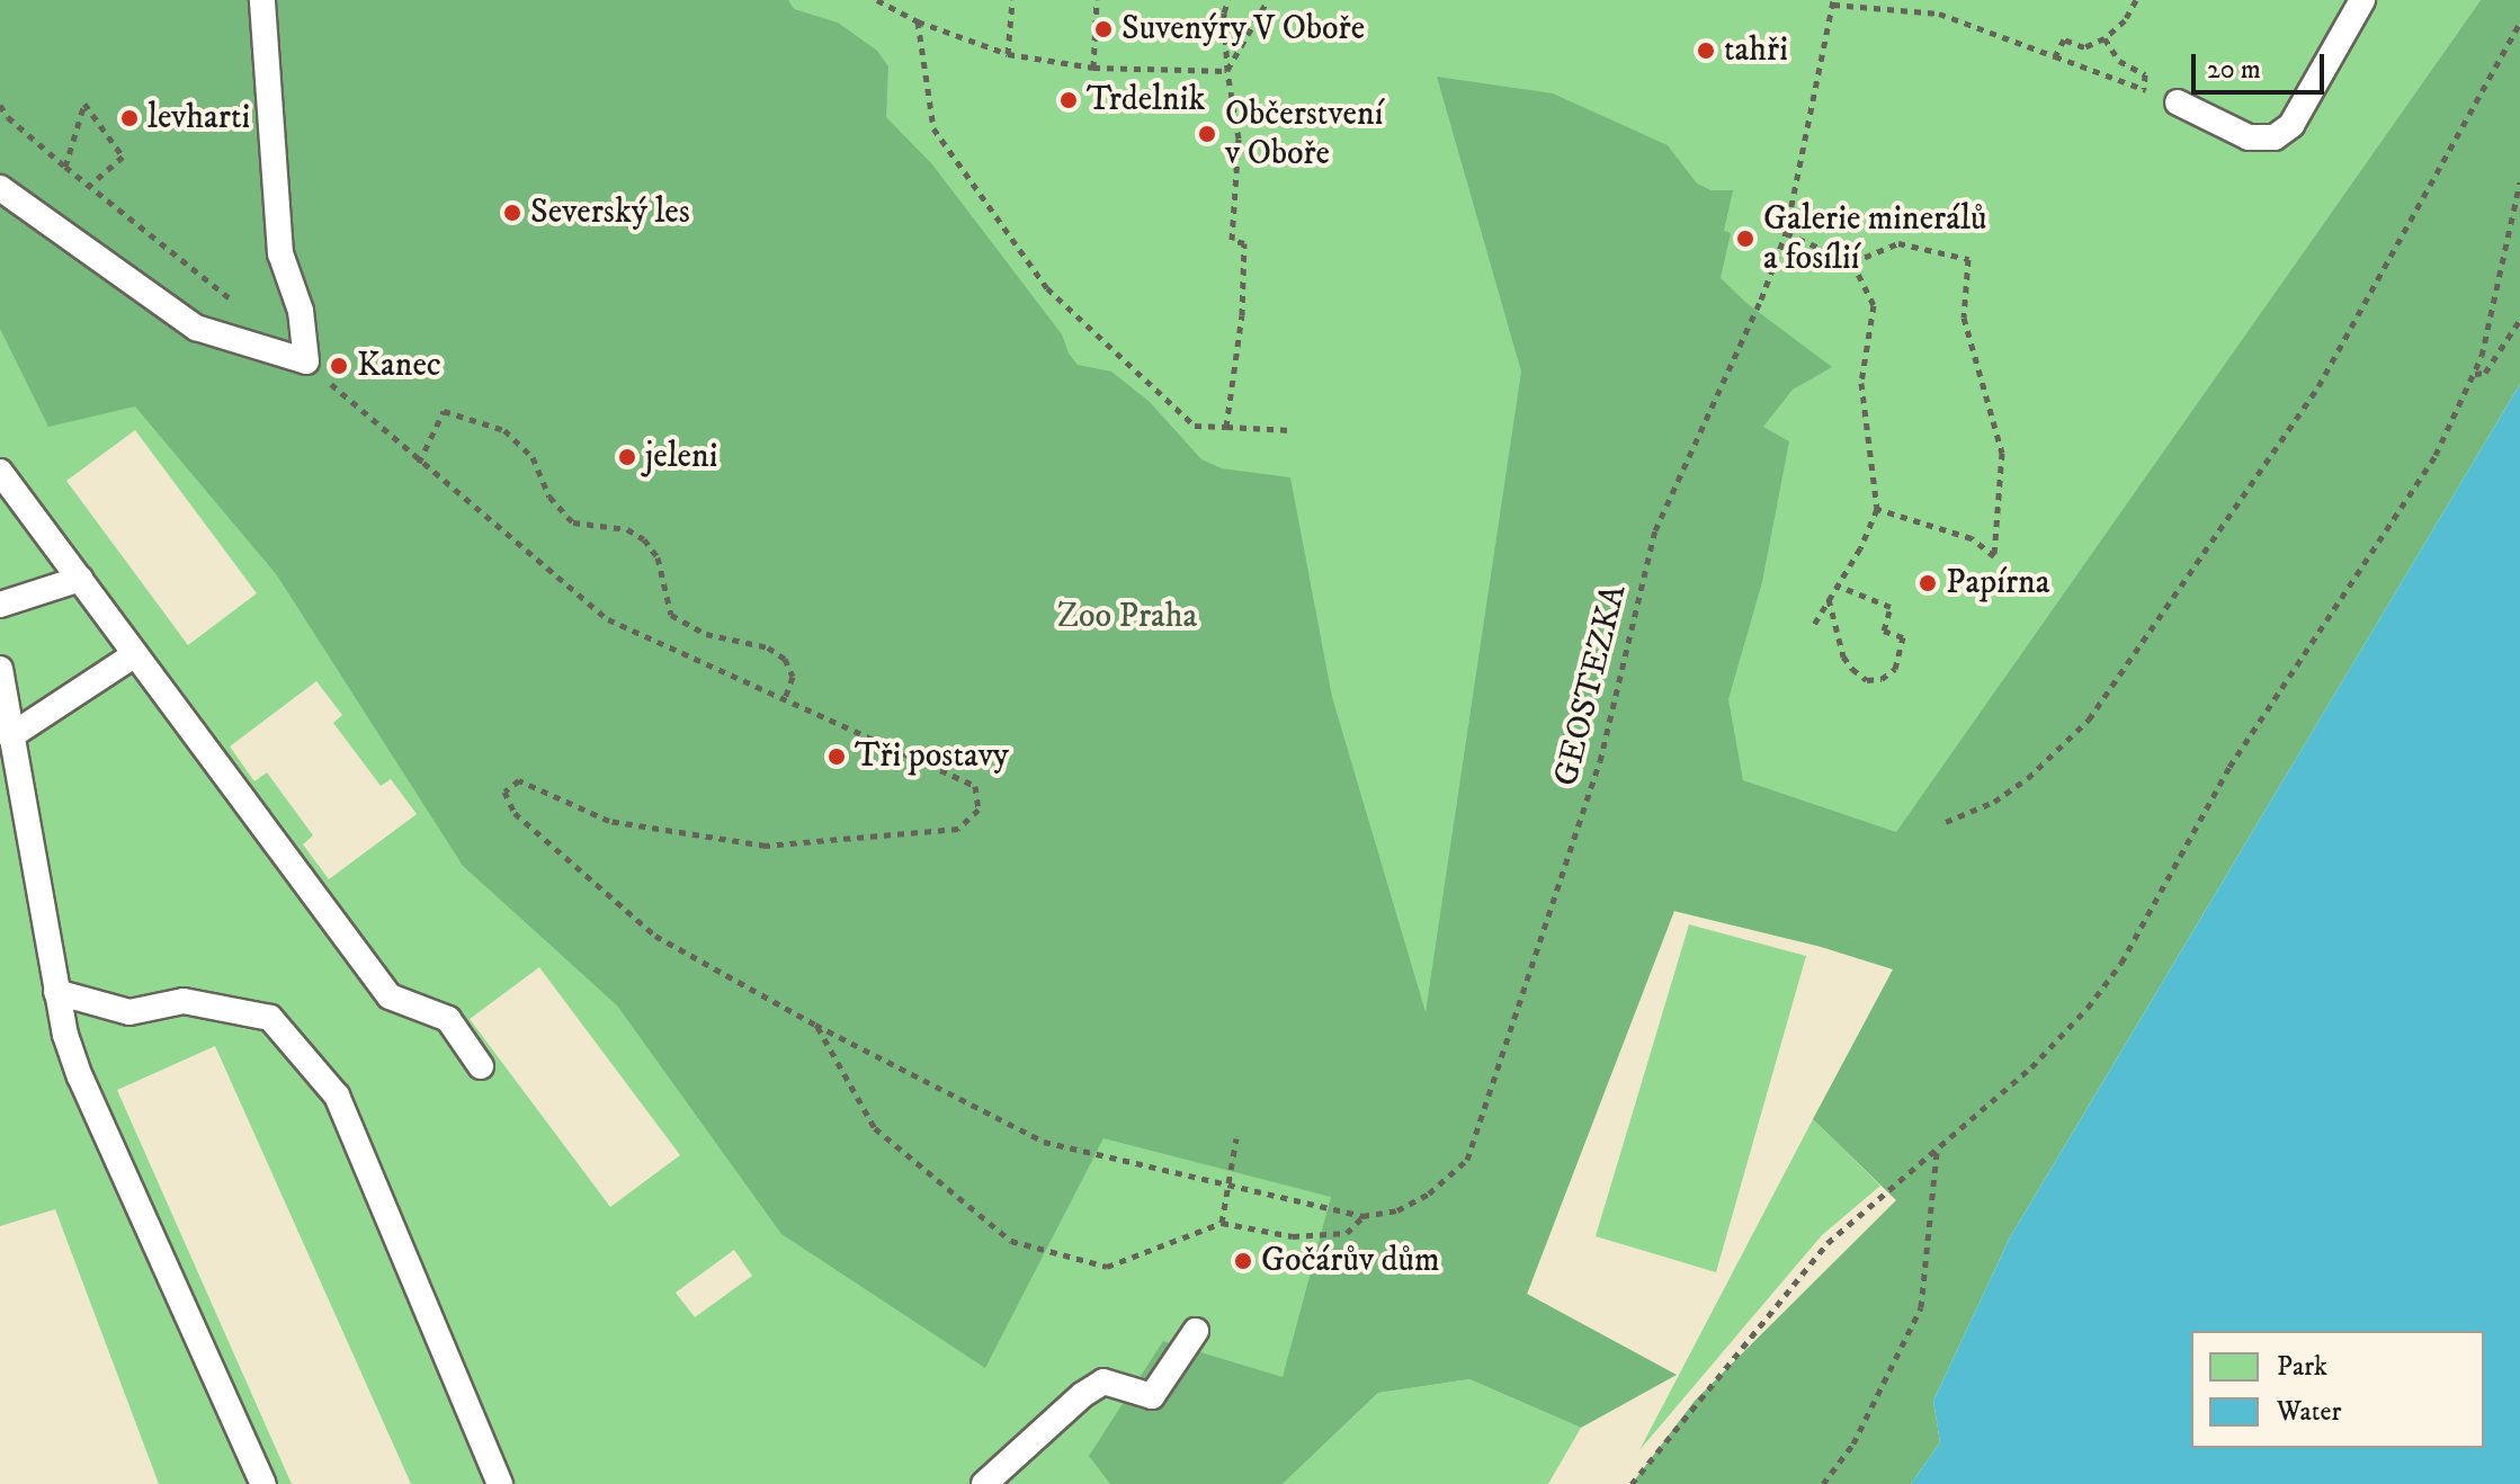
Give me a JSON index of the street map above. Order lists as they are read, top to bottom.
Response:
{
  "streets": {
    "path": ["GEOSTEZKA"]
  },
  "parks": ["Zoo Praha"],
  "places": [
    "Suvenýry V Oboře",
    "tahři",
    "Trdelnik",
    "levharti",
    "Občerstvení v Oboře",
    "Severský les",
    "Galerie minerálů a fosílií",
    "Kanec",
    "jeleni",
    "Papírna",
    "Tři postavy",
    "Gočárův dům"
  ],
  "legend": ["Park", "Water"],
  "scale_bar": "20 m"
}
